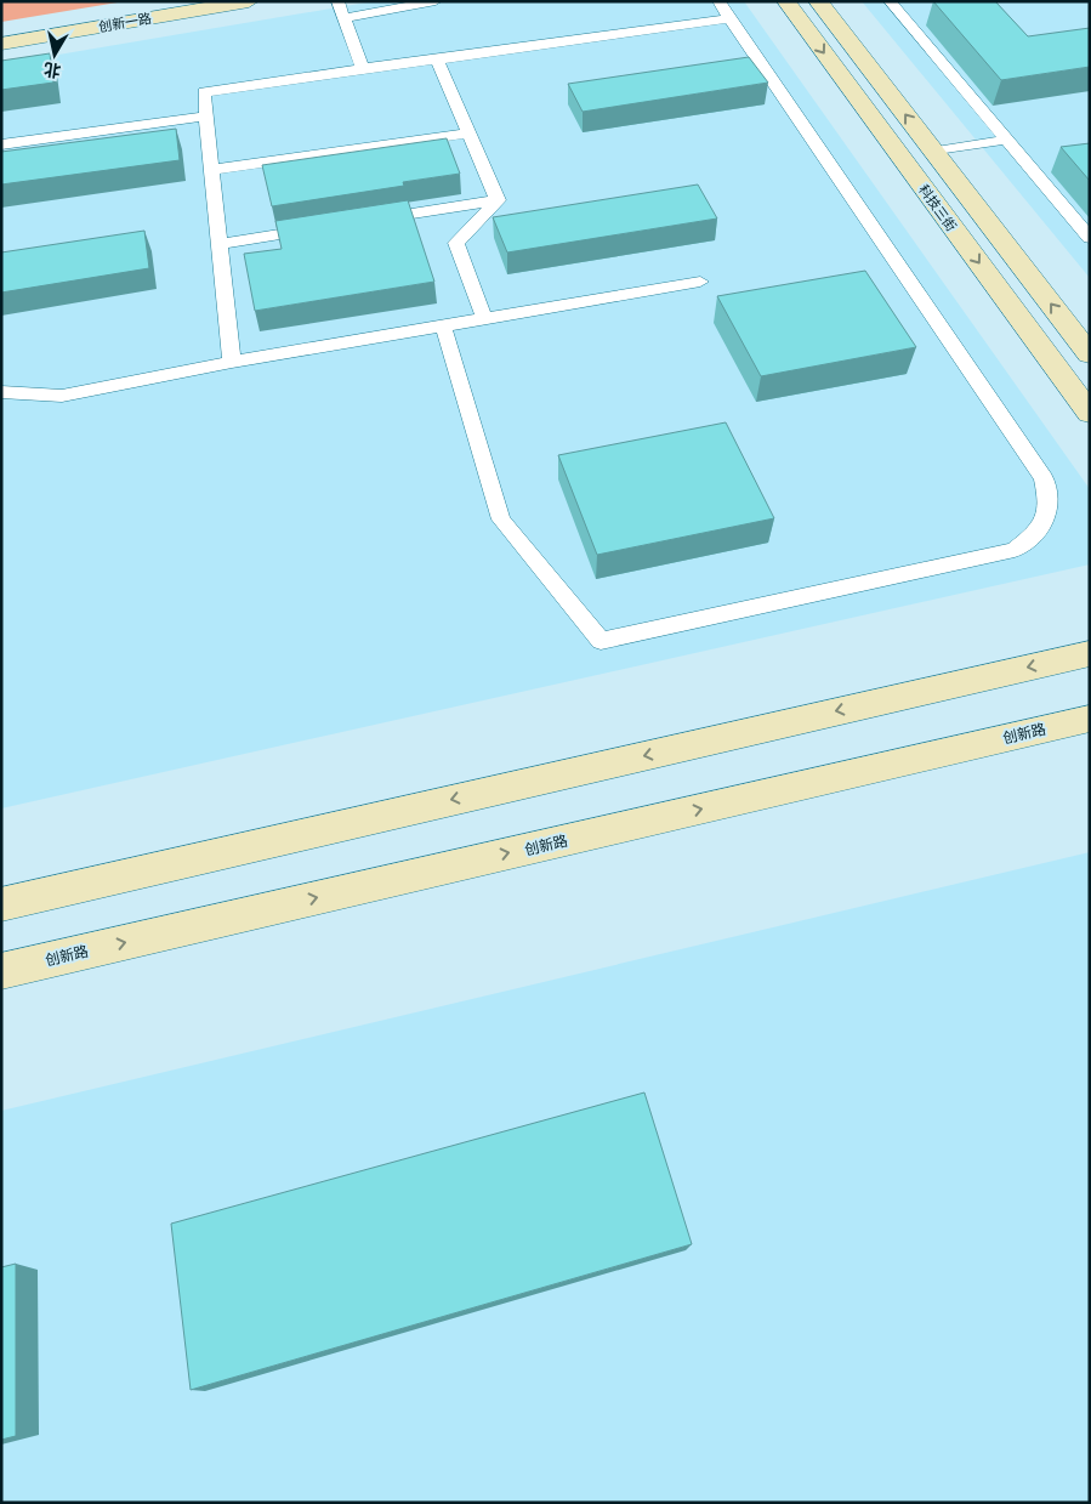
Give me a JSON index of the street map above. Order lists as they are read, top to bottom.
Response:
{
  "streets": {
    "main road": ["创新一路", "科技三街", "创新路"]
  },
  "north": "bottom"
}
